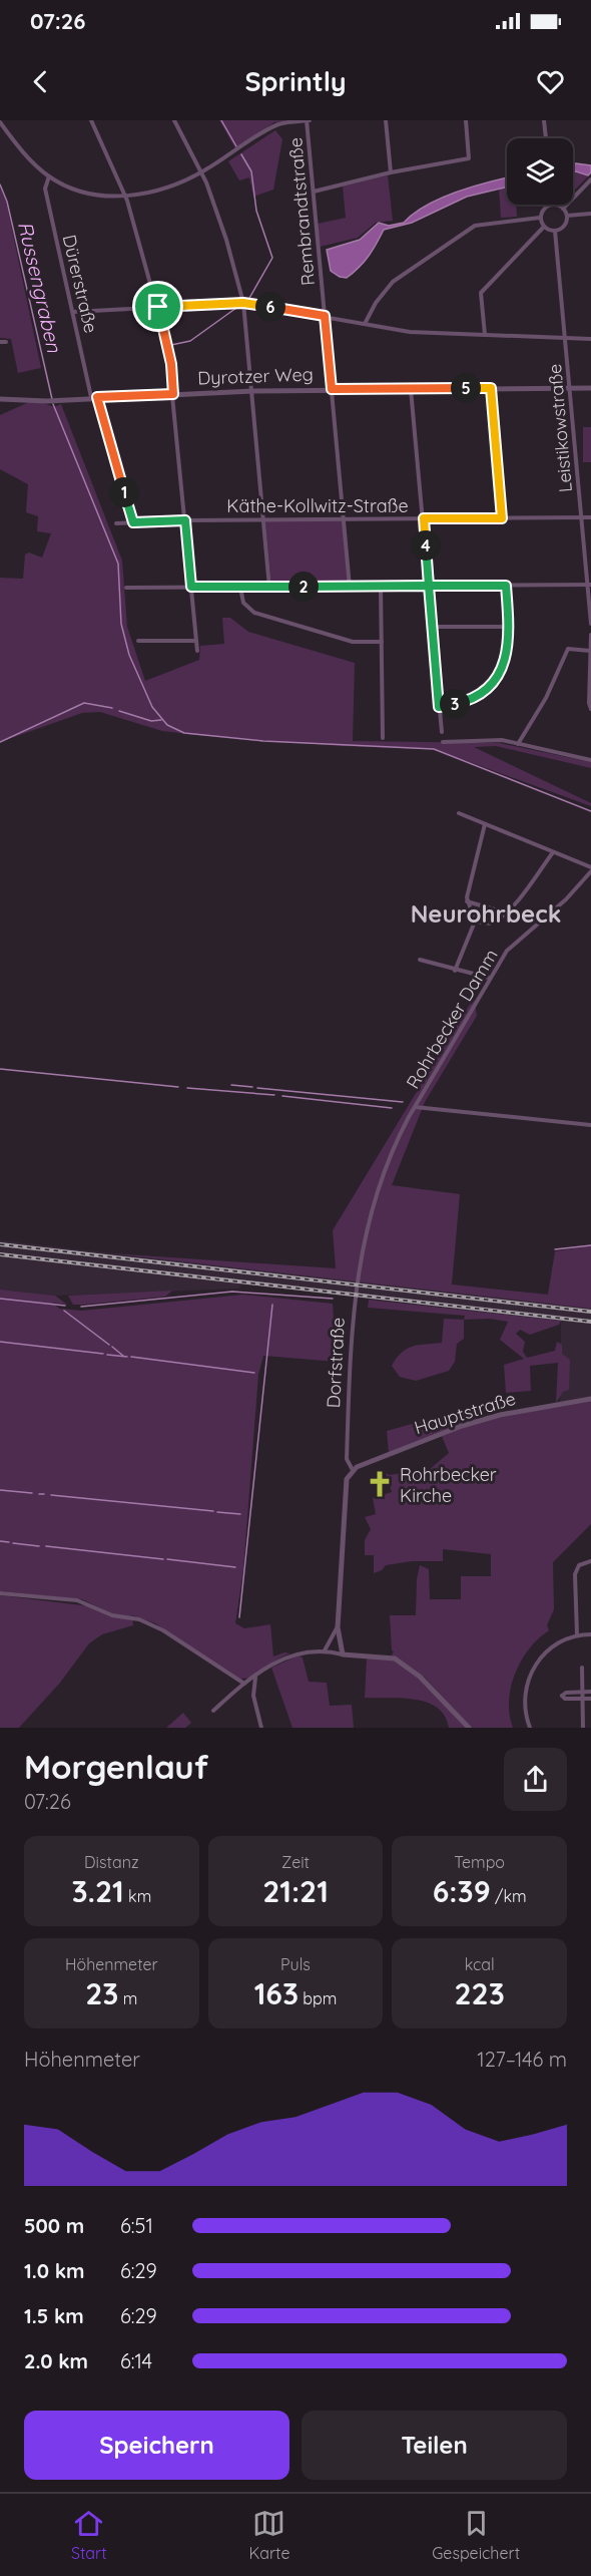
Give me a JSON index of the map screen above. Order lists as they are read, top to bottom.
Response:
{
  "streets": {
    "street": [
      "Rembrandtstraße",
      "Dürerstraße",
      "Dyrotzer Weg",
      "Leistikowstraße",
      "Käthe-Kollwitz-Straße",
      "Rohrbecker Damm",
      "Dorfstraße",
      "Hauptstraße"
    ]
  },
  "crossings": [
    ["Rembrandtstraße", "Dyrotzer Weg"],
    ["Rembrandtstraße", "Käthe-Kollwitz-Straße"],
    ["Dürerstraße", "Dyrotzer Weg"],
    ["Dürerstraße", "Käthe-Kollwitz-Straße"],
    ["Dyrotzer Weg", "Leistikowstraße"],
    ["Leistikowstraße", "Käthe-Kollwitz-Straße"],
    ["Rohrbecker Damm", "Dorfstraße"],
    ["Dorfstraße", "Hauptstraße"]
  ],
  "districts": ["Neurohrbeck"],
  "water": ["Russengraben"],
  "places": {
    "church": ["Rohrbecker Kirche"]
  },
  "page": {
    "status": "07:26",
    "header": "Sprintly",
    "pins": [
      "6",
      "5",
      "1",
      "4",
      "2",
      "3"
    ],
    "heading": ["Morgenlauf", "07:26"],
    "stats": [
      ["Distanz", "3.21 km"],
      ["Zeit", "21:21"],
      ["Tempo", "6:39 /km"],
      ["Höhenmeter", "23 m"],
      ["Puls", "163 bpm"],
      ["kcal", "223"]
    ],
    "chart": ["Höhenmeter", "127–146 m"],
    "list": [
      {
        "name": "500 m",
        "note": "6:51"
      },
      {
        "name": "1.0 km",
        "note": "6:29"
      },
      {
        "name": "1.5 km",
        "note": "6:29"
      },
      {
        "name": "2.0 km",
        "note": "6:14"
      }
    ],
    "buttons": ["Speichern", "Teilen"],
    "tabs": ["Start", "Karte", "Gespeichert"]
  }
}
